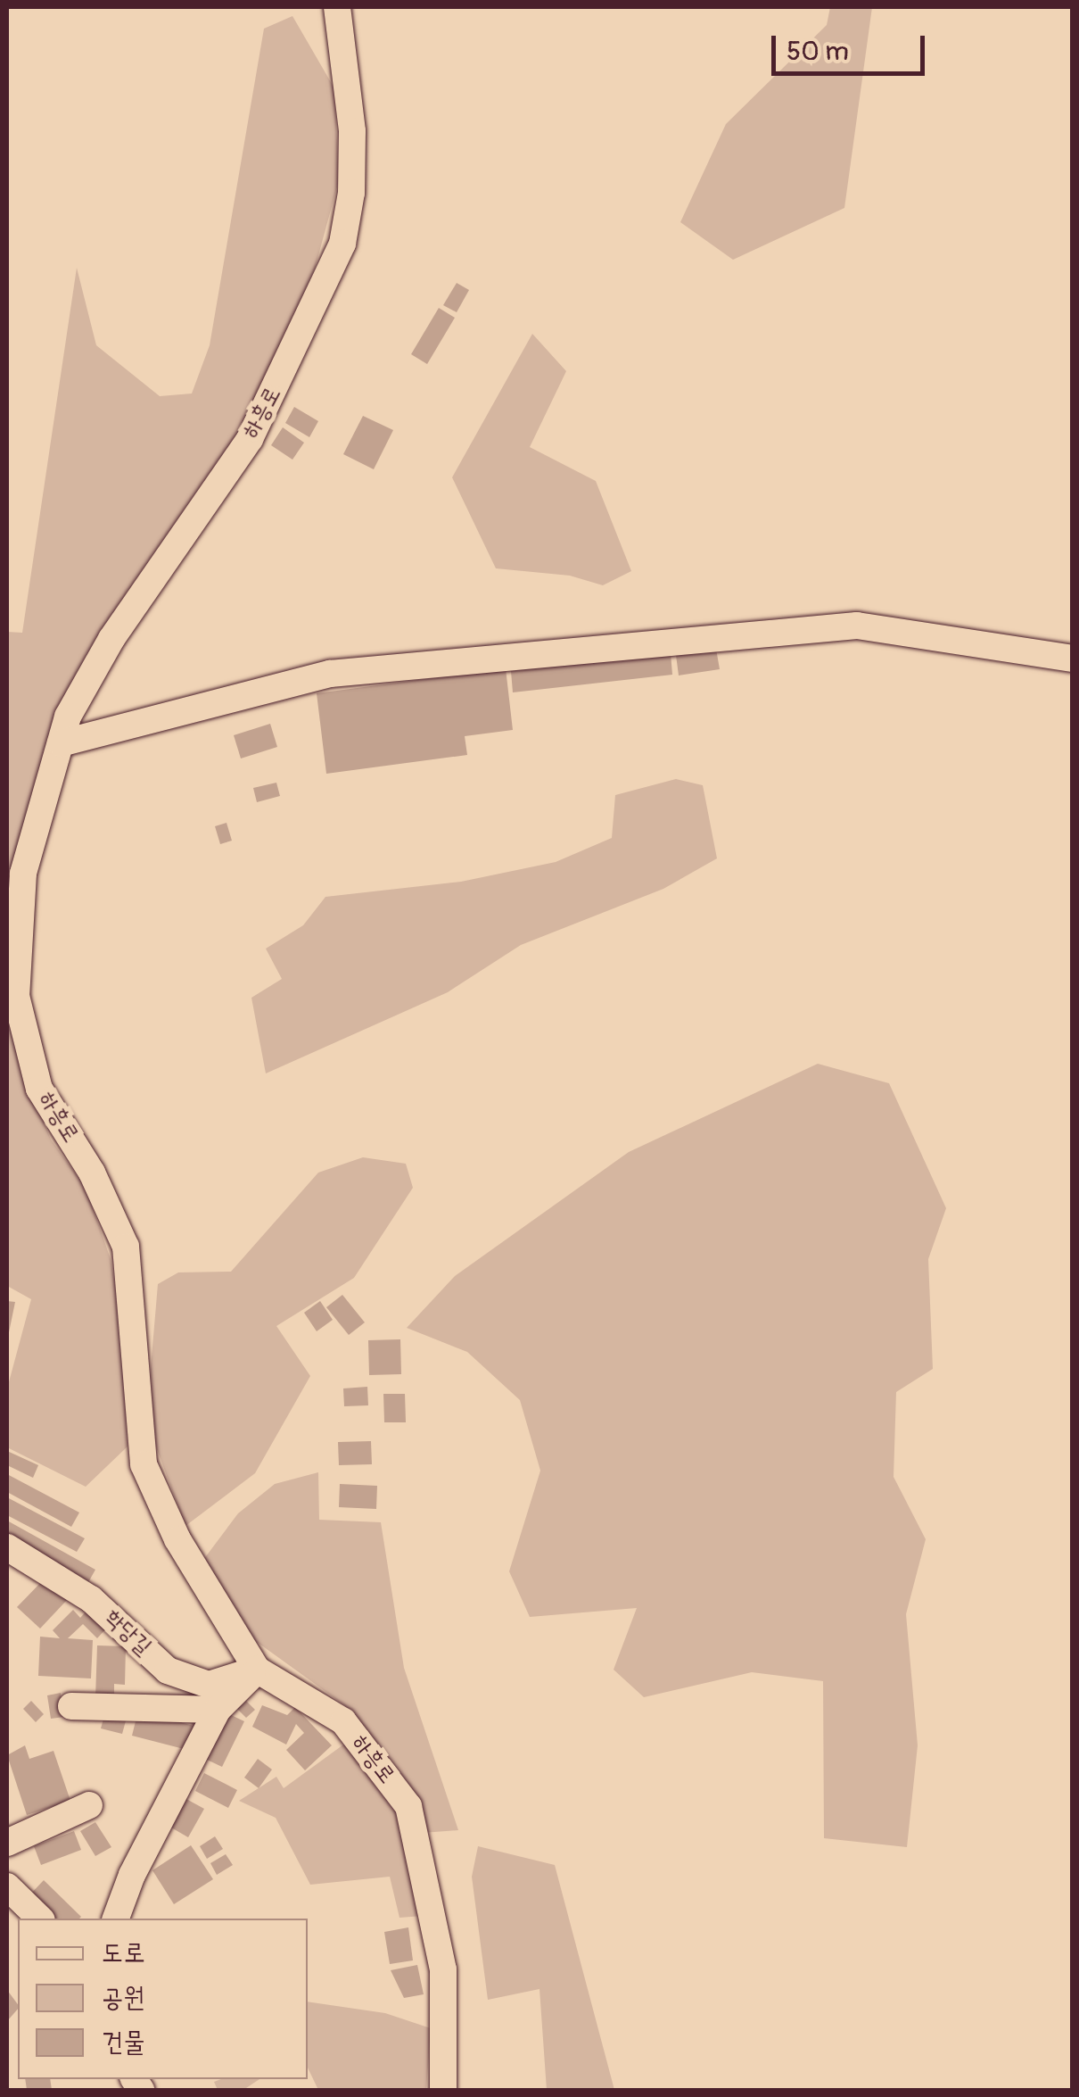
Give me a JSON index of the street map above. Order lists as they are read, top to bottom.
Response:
{
  "streets": {
    "street": ["하흥로", "학당길"]
  },
  "crossings": [
    ["하흥로", "학당길"]
  ],
  "legend": ["도로", "공원", "건물"],
  "scale_bar": "50 m"
}
